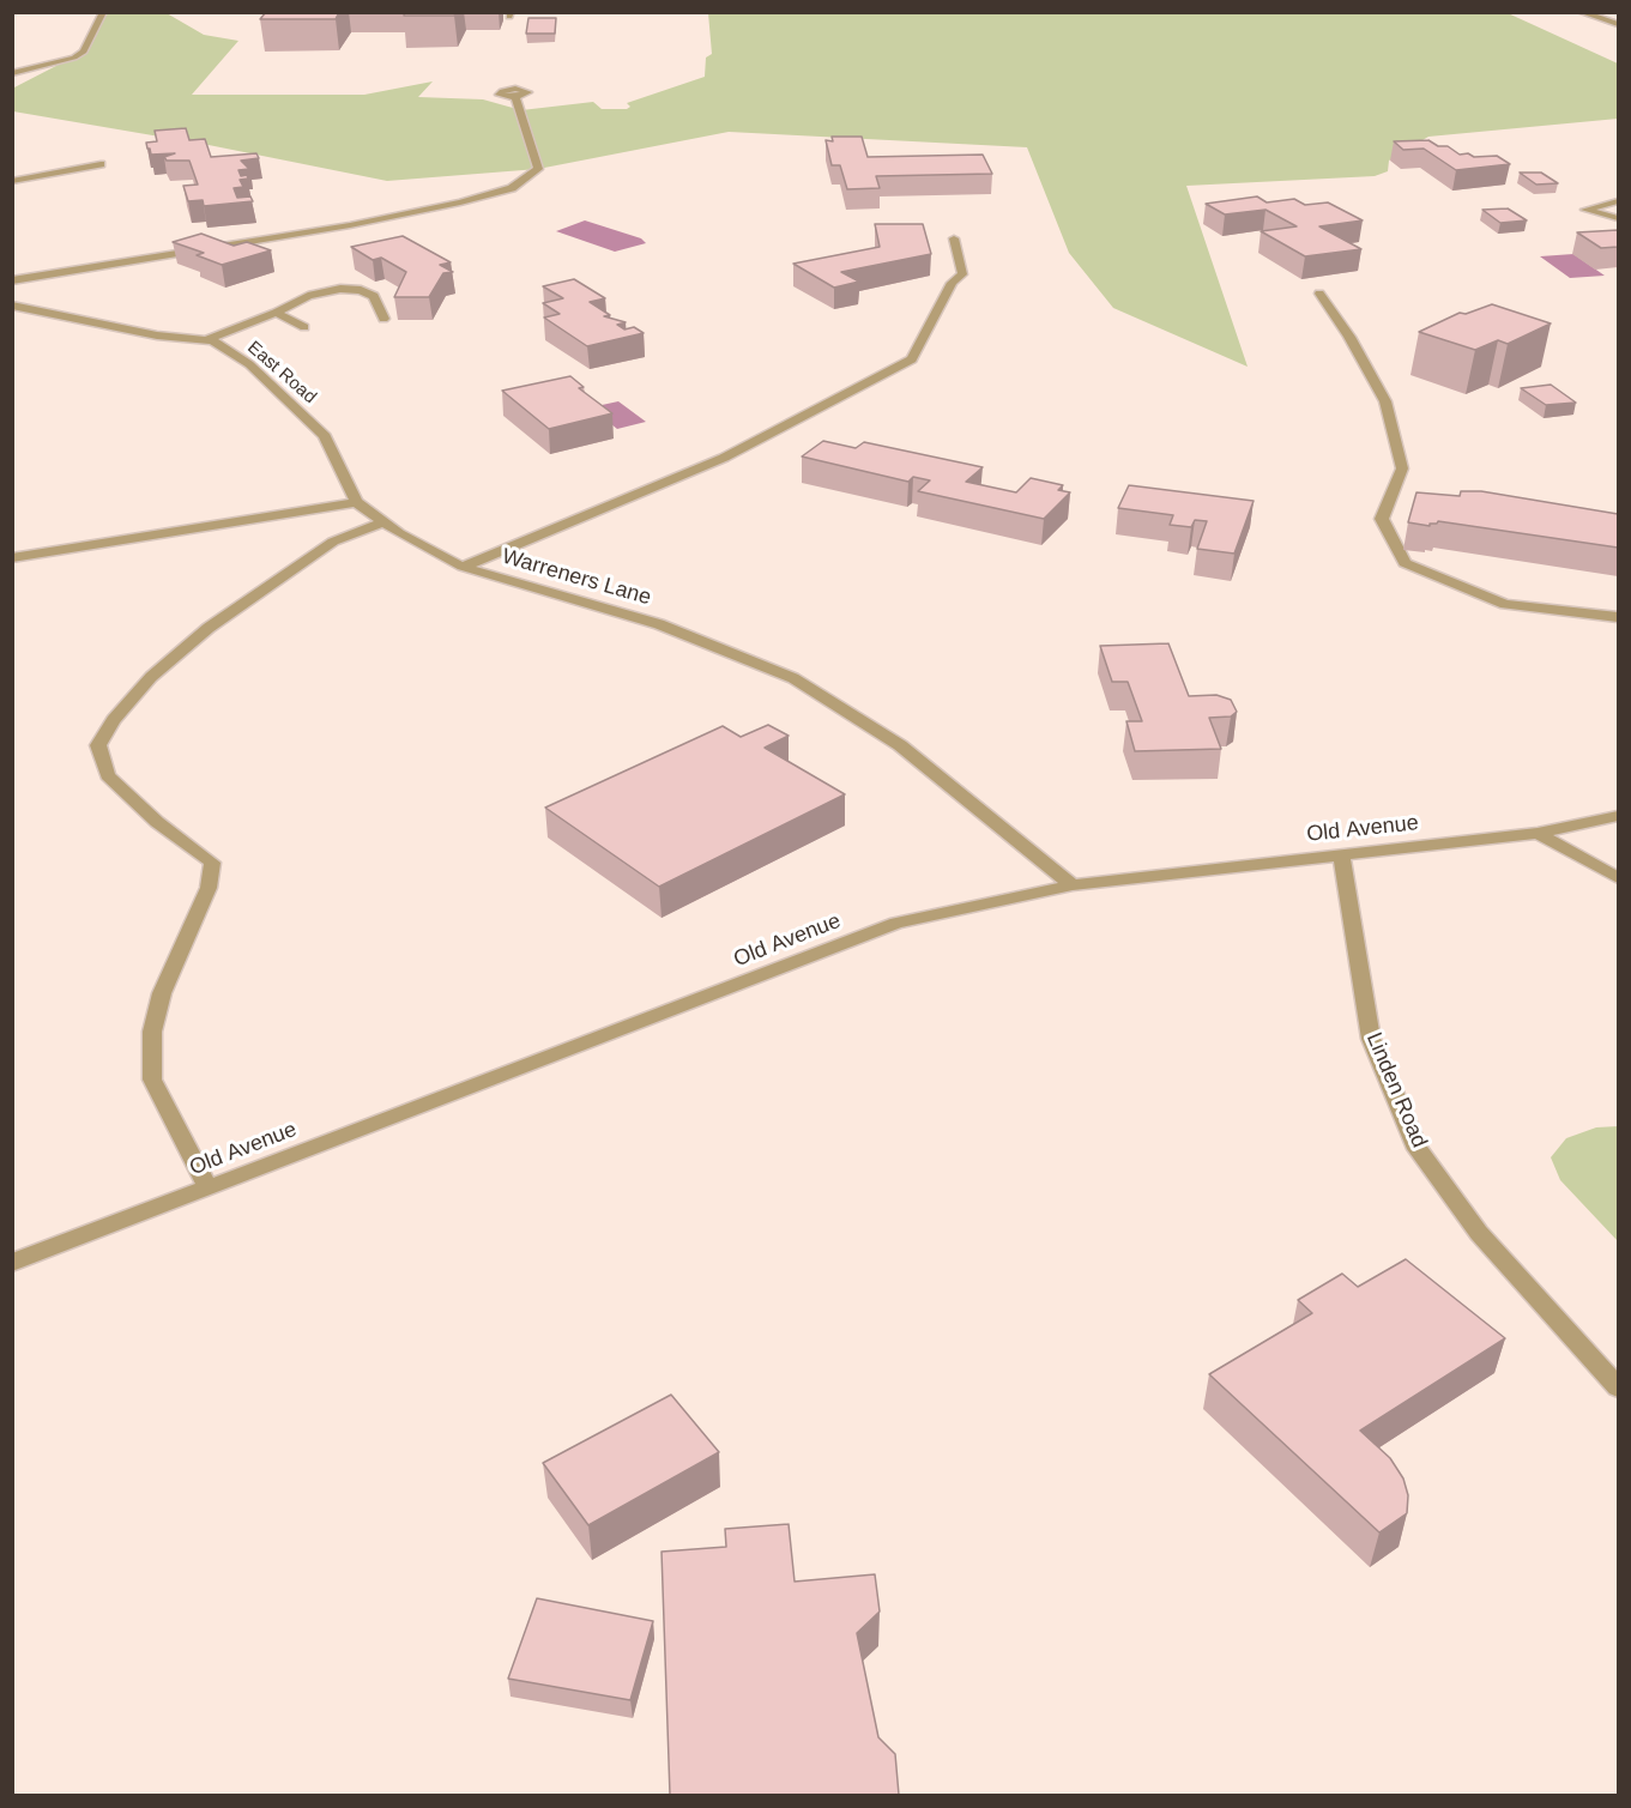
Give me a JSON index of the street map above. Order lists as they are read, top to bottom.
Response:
{
  "streets": {
    "street": [
      "East Road",
      "Warreners Lane",
      "Old Avenue",
      "Linden Road"
    ]
  },
  "crossings": [
    ["East Road", "Warreners Lane"],
    ["Warreners Lane", "Old Avenue"],
    ["Old Avenue", "Linden Road"]
  ]
}
